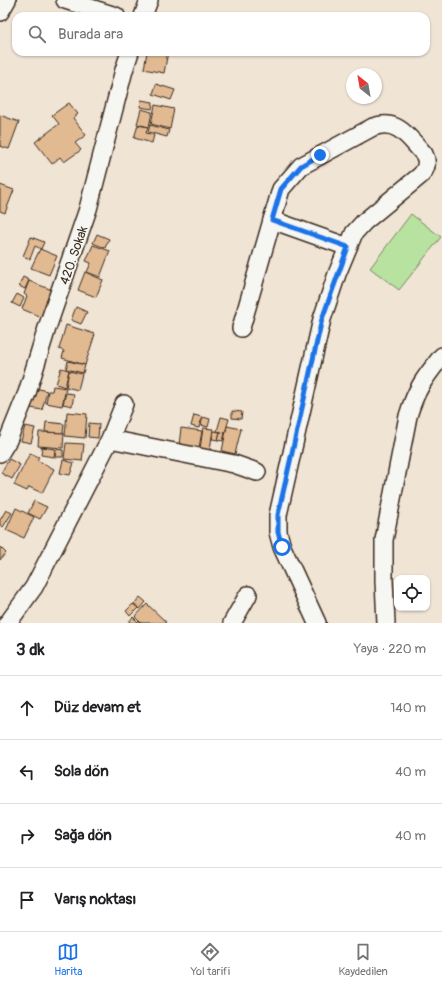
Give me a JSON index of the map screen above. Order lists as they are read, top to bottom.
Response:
{
  "streets": {
    "street": ["420. Sokak"]
  },
  "north": "top left",
  "page": {
    "search": "Burada ara",
    "heading": ["3 dk", "Yaya · 220 m"],
    "list": [
      ["Düz devam et", "140 m"],
      ["Sola dön", "40 m"],
      ["Sağa dön", "40 m"],
      "Varış noktası"
    ],
    "nav": ["Harita", "Yol tarifi", "Kaydedilen"]
  }
}
